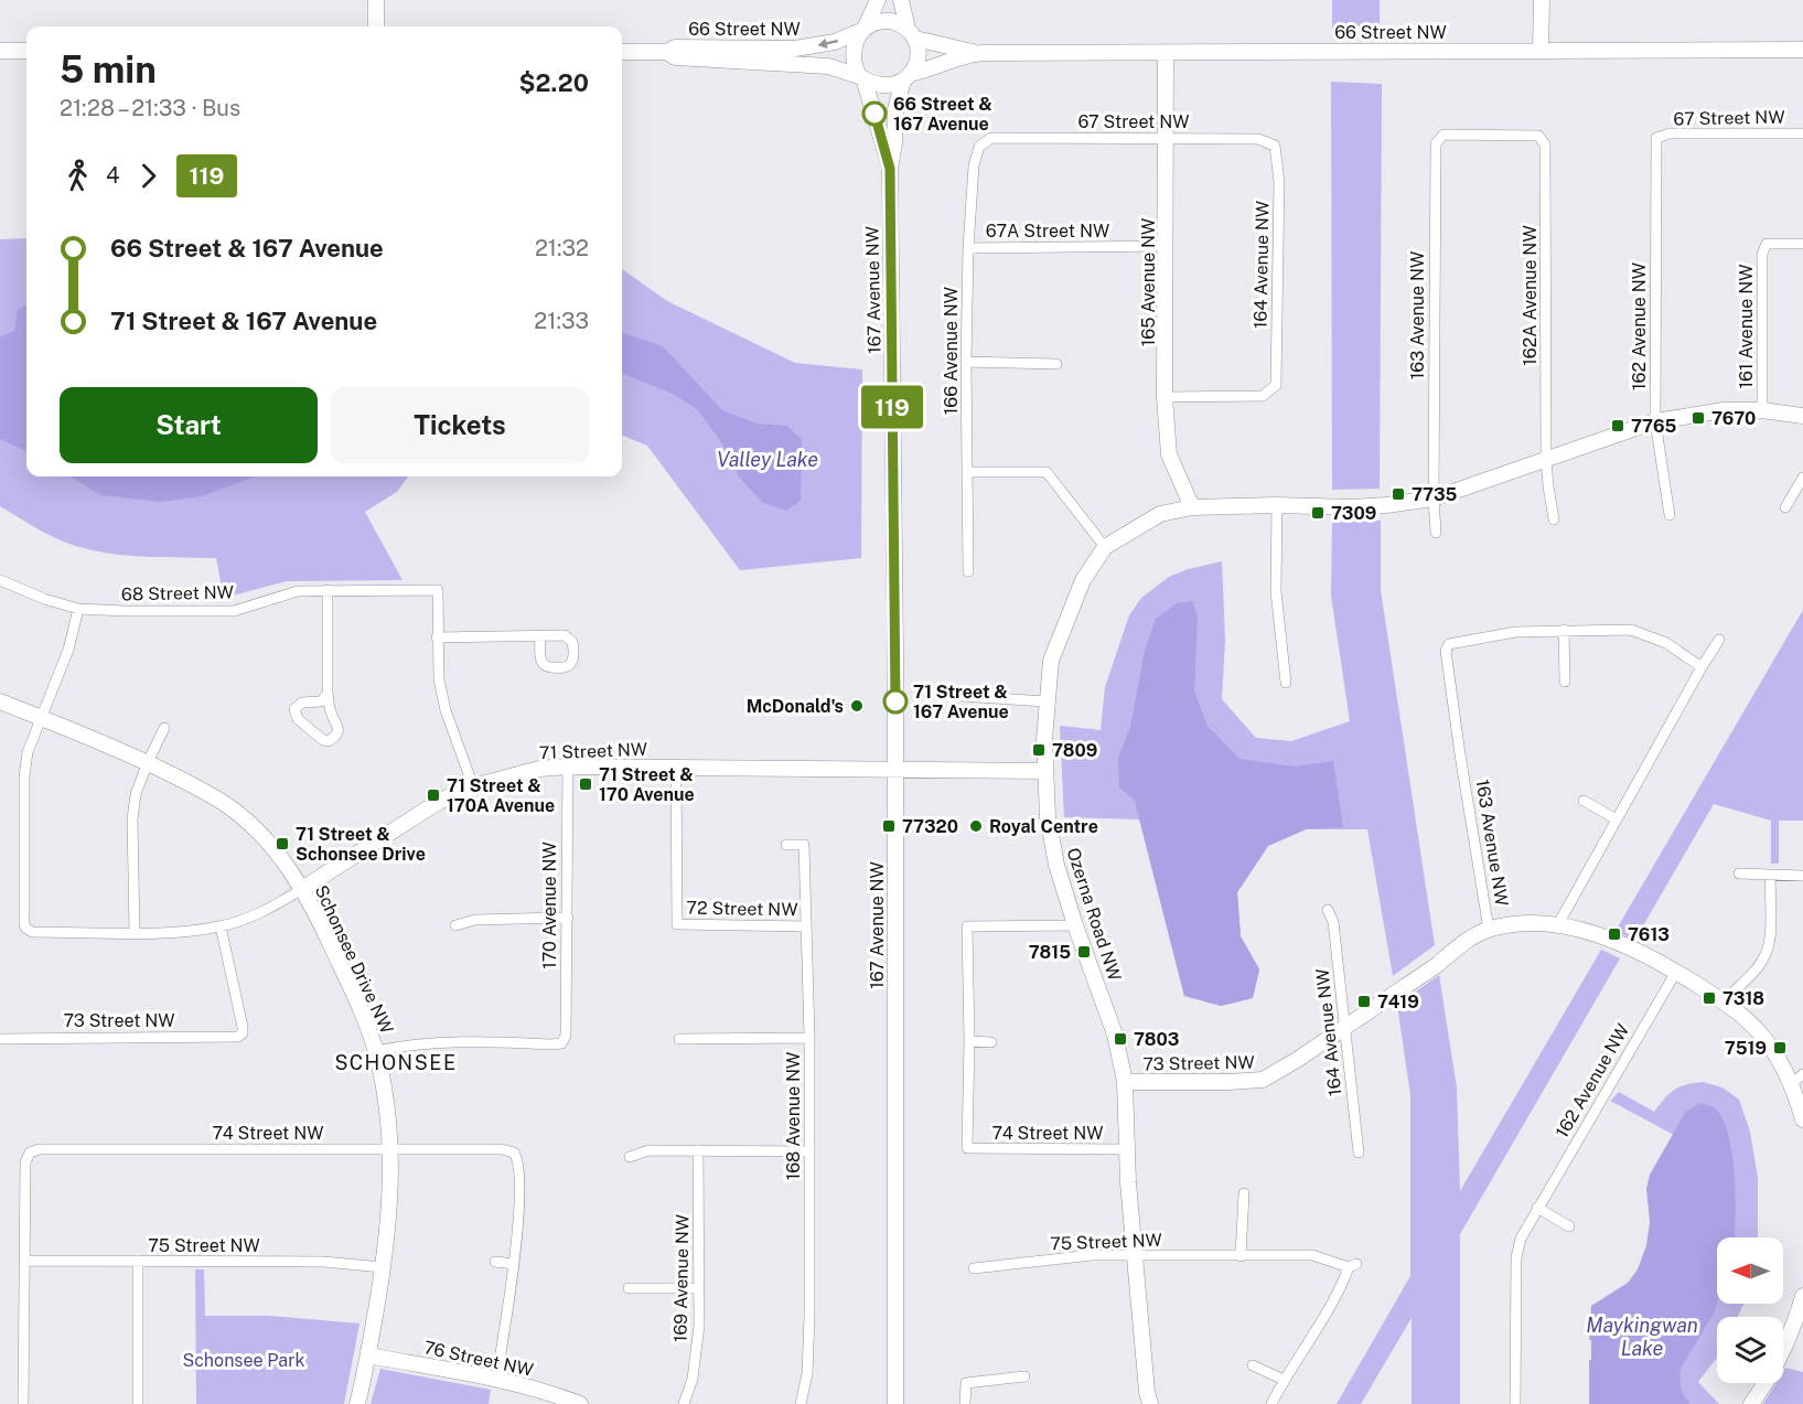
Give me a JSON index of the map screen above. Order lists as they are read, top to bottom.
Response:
{
  "streets": {
    "street": [
      "66 Street NW",
      "67 Street NW",
      "67A Street NW",
      "164 Avenue NW",
      "165 Avenue NW",
      "167 Avenue NW",
      "162A Avenue NW",
      "163 Avenue NW",
      "162 Avenue NW",
      "161 Avenue NW",
      "166 Avenue NW",
      "68 Street NW",
      "71 Street NW",
      "170 Avenue NW",
      "72 Street NW",
      "Ozerna Road NW",
      "Schonsee Drive NW",
      "73 Street NW",
      "168 Avenue NW",
      "74 Street NW",
      "75 Street NW",
      "169 Avenue NW",
      "76 Street NW"
    ]
  },
  "crossings": [
    ["66 Street NW", "165 Avenue NW"],
    ["66 Street NW", "167 Avenue NW"],
    ["67 Street NW", "164 Avenue NW"],
    ["67 Street NW", "165 Avenue NW"],
    ["67 Street NW", "162 Avenue NW"],
    ["67 Street NW", "166 Avenue NW"],
    ["67A Street NW", "165 Avenue NW"],
    ["67A Street NW", "166 Avenue NW"],
    ["164 Avenue NW", "165 Avenue NW"],
    ["164 Avenue NW", "73 Street NW"],
    ["165 Avenue NW", "Ozerna Road NW"],
    ["167 Avenue NW", "71 Street NW"],
    ["162A Avenue NW", "163 Avenue NW"],
    ["162A Avenue NW", "Ozerna Road NW"],
    ["163 Avenue NW", "Ozerna Road NW"],
    ["163 Avenue NW", "73 Street NW"],
    ["162 Avenue NW", "Ozerna Road NW"],
    ["162 Avenue NW", "73 Street NW"],
    ["161 Avenue NW", "Ozerna Road NW"],
    ["71 Street NW", "170 Avenue NW"],
    ["71 Street NW", "72 Street NW"],
    ["71 Street NW", "Ozerna Road NW"],
    ["71 Street NW", "Schonsee Drive NW"],
    ["71 Street NW", "73 Street NW"],
    ["170 Avenue NW", "Schonsee Drive NW"],
    ["72 Street NW", "168 Avenue NW"],
    ["Ozerna Road NW", "73 Street NW"],
    ["Ozerna Road NW", "74 Street NW"],
    ["Ozerna Road NW", "75 Street NW"],
    ["Schonsee Drive NW", "74 Street NW"],
    ["Schonsee Drive NW", "75 Street NW"],
    ["Schonsee Drive NW", "76 Street NW"],
    ["74 Street NW", "75 Street NW"]
  ],
  "districts": ["SCHONSEE"],
  "water": ["Valley Lake", "Maykingwan Lake"],
  "parks": ["Schonsee Park"],
  "places": {
    "other": [
      "66 Street & 167 Avenue",
      "71 Street & 167 Avenue",
      "McDonald's",
      "Royal Centre"
    ],
    "transit": [
      "7670",
      "7765",
      "7735",
      "7309",
      "7809",
      "71 Street & 170 Avenue",
      "71 Street & 170A Avenue",
      "77320",
      "71 Street & Schonsee Drive",
      "7613",
      "7815",
      "7318",
      "7419",
      "7803",
      "7519"
    ]
  },
  "lines": ["bus line 119"],
  "north": "left",
  "page": {
    "on_map": "119",
    "heading": ["5 min", "21:28 – 21:33 · Bus", "$2.20"],
    "legs": ["4", "119"],
    "list": [
      {
        "name": "66 Street & 167 Avenue",
        "value": "21:32"
      },
      {
        "name": "71 Street & 167 Avenue",
        "value": "21:33"
      }
    ],
    "buttons": ["Start", "Tickets"]
  }
}
